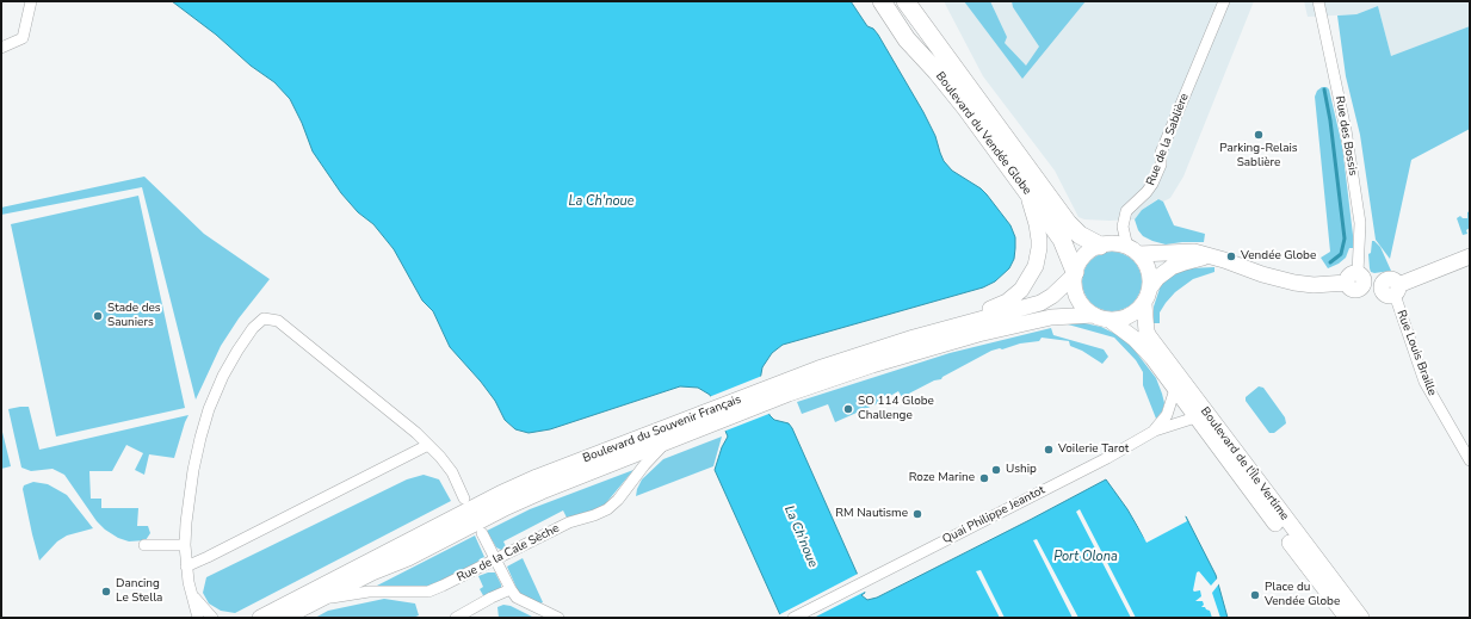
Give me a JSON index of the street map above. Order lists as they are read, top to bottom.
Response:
{
  "streets": {
    "main road": ["Boulevard du Vendée Globe", "Boulevard du Souvenir Français", "Boulevard de l'Île Vertime"],
    "street": [
      "Rue des Bossis",
      "Rue de la Sablière",
      "Rue Louis Braille",
      "Quai Philippe Jeantot",
      "Rue de la Cale Sèche"
    ]
  },
  "crossings": [
    ["Boulevard du Vendée Globe", "Rue de la Sablière"],
    ["Boulevard du Vendée Globe", "Boulevard du Souvenir Français"],
    ["Boulevard du Vendée Globe", "Boulevard de l'Île Vertime"],
    ["Rue de la Sablière", "Boulevard du Souvenir Français"],
    ["Rue de la Sablière", "Boulevard de l'Île Vertime"],
    ["Boulevard du Souvenir Français", "Boulevard de l'Île Vertime"],
    ["Boulevard du Souvenir Français", "Rue de la Cale Sèche"],
    ["Boulevard de l'Île Vertime", "Quai Philippe Jeantot"]
  ],
  "water": ["La Ch'noue", "Port Olona"],
  "places": [
    "Parking-Relais Sablière",
    "Vendée Globe",
    "Stade des Sauniers",
    "SO 114 Globe Challenge",
    "Voilerie Tarot",
    "Uship",
    "Roze Marine",
    "RM Nautisme",
    "Dancing Le Stella",
    "Place du Vendée Globe"
  ]
}
